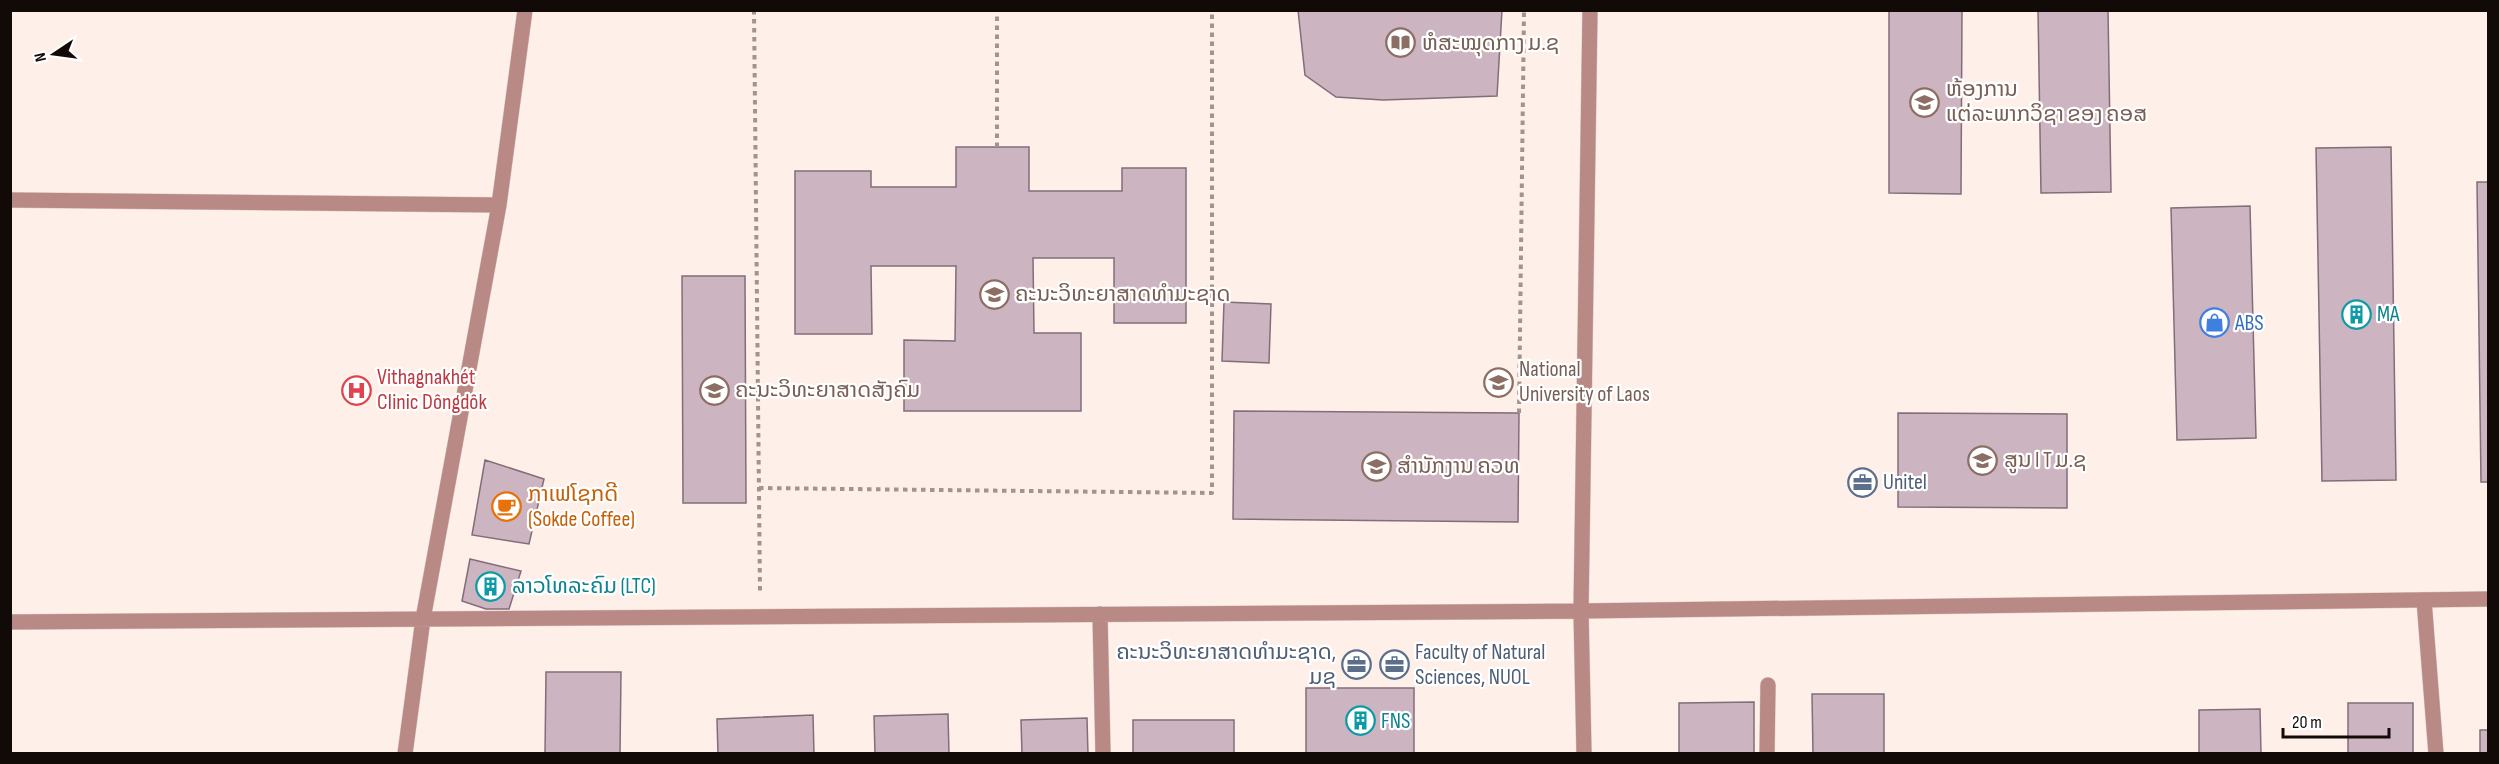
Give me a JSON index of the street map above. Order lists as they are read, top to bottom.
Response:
{
  "places": {
    "library": ["ຫໍສະໝຸດກາງ ມ.ຊ"],
    "school or university": [
      "ຫ້ອງການ ແຕ່ລະພາກວິຊາ ຂອງ ຄອສ",
      "ຄະນະວິທະຍາສາດທຳມະຊາດ",
      "National University of Laos",
      "ຄະນະວິທະຍາສາດສັງຄົມ",
      "ສູນ I T ມ.ຊ",
      "ສຳນັກງານ ຄວທ"
    ],
    "building": ["MA", "ລາວໂທລະຄົມ (LTC)", "FNS"],
    "shop": ["ABS"],
    "hospital": ["Vithagnakhét Clinic Dôngdôk"],
    "office": ["Unitel", "ຄະນະວິທະຍາສາດທໍາມະຊາດ, ມຊ", "Faculty of Natural Sciences, NUOL"],
    "cafe": ["ກາເຟໂຊກດີ (Sokde Coffee)"]
  },
  "scale_bar": "20 m",
  "north": "left"
}
